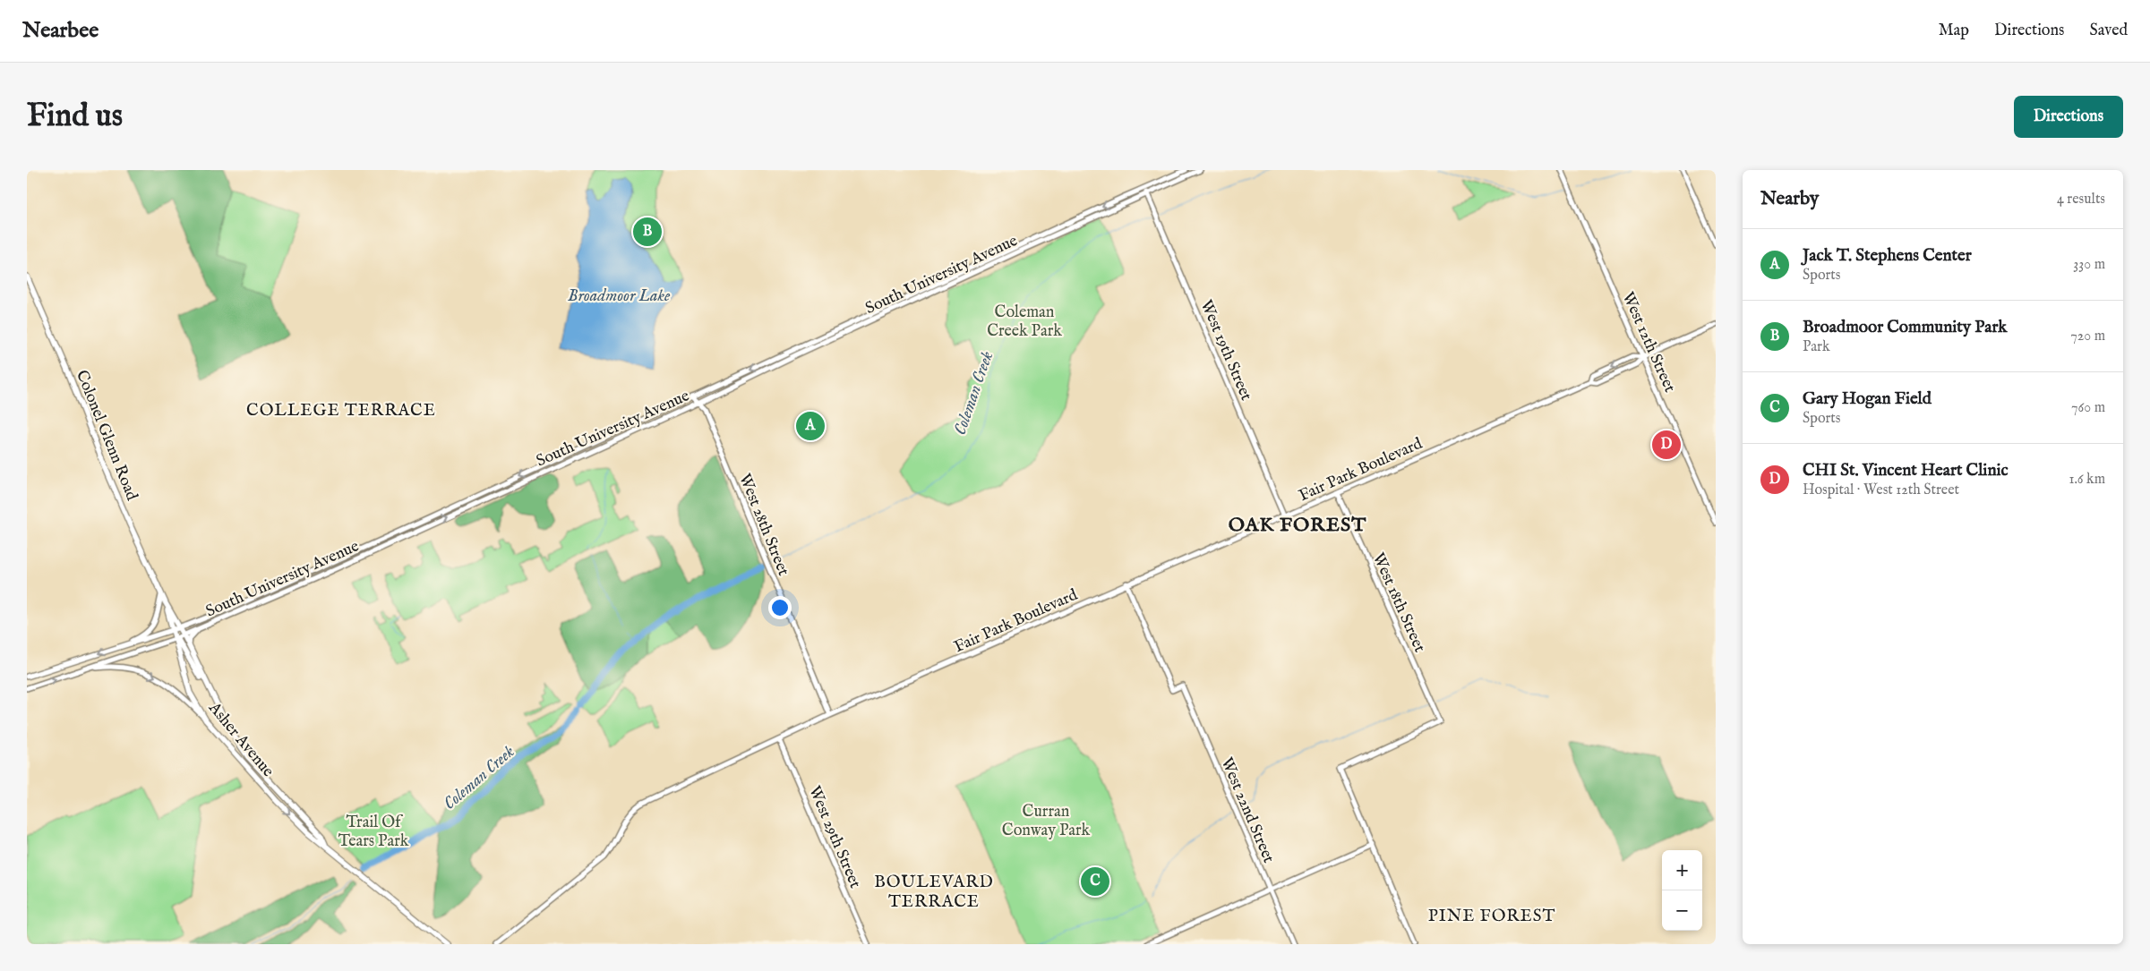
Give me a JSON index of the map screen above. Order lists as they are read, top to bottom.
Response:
{
  "streets": {
    "main road": ["Colonel Glenn Road", "Asher Avenue"],
    "street": [
      "South University Avenue",
      "West 12th Street",
      "West 19th Street",
      "Fair Park Boulevard",
      "West 28th Street",
      "West 18th Street",
      "West 22nd Street",
      "West 29th Street"
    ]
  },
  "crossings": [
    ["South University Avenue", "West 19th Street"],
    ["South University Avenue", "Colonel Glenn Road"],
    ["South University Avenue", "West 28th Street"],
    ["South University Avenue", "Asher Avenue"],
    ["West 12th Street", "Fair Park Boulevard"],
    ["West 19th Street", "Fair Park Boulevard"],
    ["Colonel Glenn Road", "Asher Avenue"],
    ["Fair Park Boulevard", "West 28th Street"],
    ["Fair Park Boulevard", "West 18th Street"],
    ["Fair Park Boulevard", "West 22nd Street"],
    ["Fair Park Boulevard", "West 29th Street"]
  ],
  "districts": [
    "COLLEGE TERRACE",
    "OAK FOREST",
    "BOULEVARD TERRACE",
    "PINE FOREST"
  ],
  "water": ["Broadmoor Lake", "Coleman Creek"],
  "parks": ["Coleman Creek Park", "Curran Conway Park", "Trail Of Tears Park"],
  "page": {
    "header": "Nearbee",
    "nav": ["Map", "Directions", "Saved"],
    "buttons": "Directions",
    "title": "Find us",
    "heading": ["Nearby", "4 results"],
    "pins": [
      "B",
      "A",
      "D",
      "C"
    ],
    "list": [
      {
        "mark": "A",
        "name": "Jack T. Stephens Center",
        "note": "Sports",
        "value": "330 m"
      },
      {
        "mark": "B",
        "name": "Broadmoor Community Park",
        "note": "Park",
        "value": "720 m"
      },
      {
        "mark": "C",
        "name": "Gary Hogan Field",
        "note": "Sports",
        "value": "760 m"
      },
      {
        "mark": "D",
        "name": "CHI St. Vincent Heart Clinic",
        "note": "Hospital · West 12th Street",
        "value": "1.6 km"
      }
    ],
    "map_buttons": ["+", "−"]
  }
}
